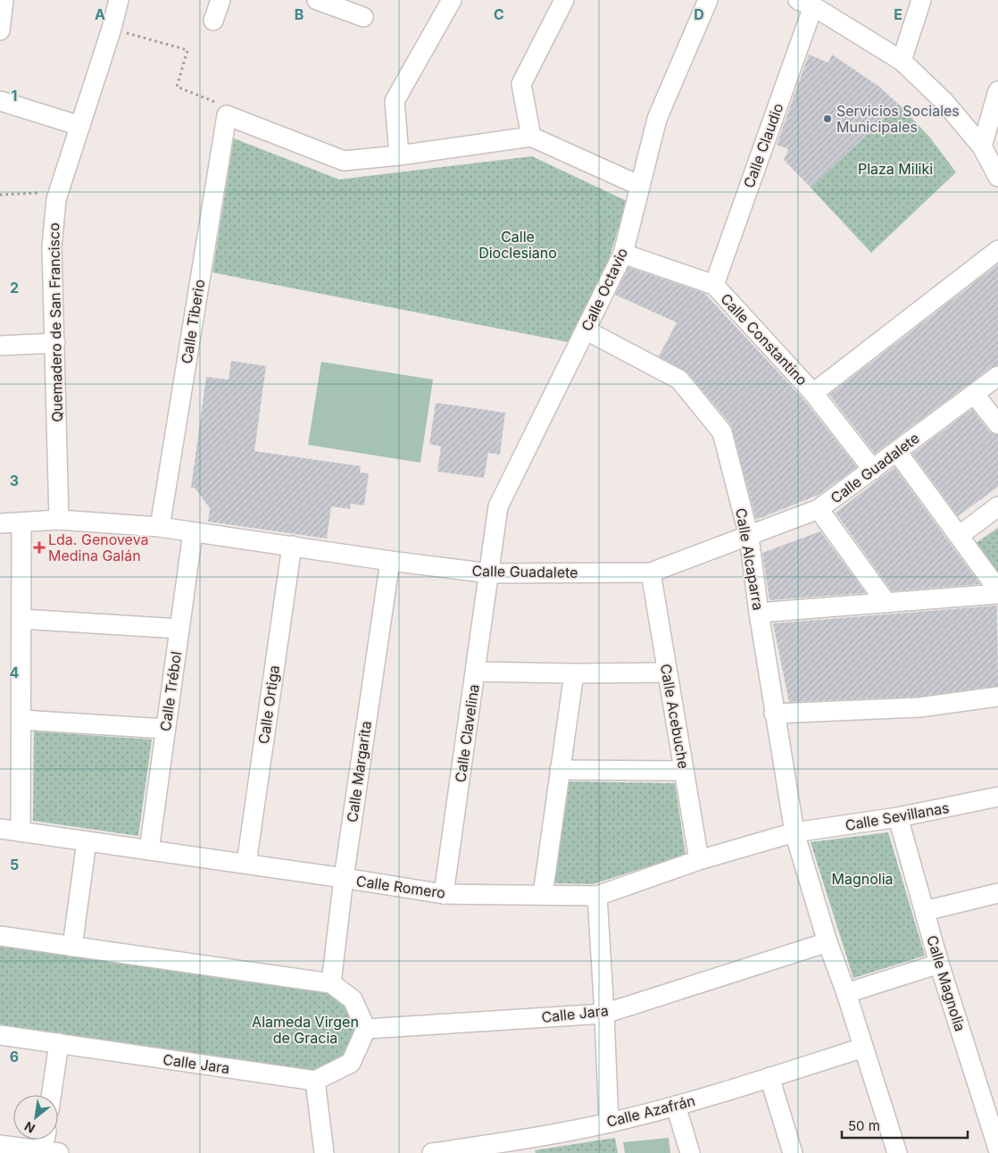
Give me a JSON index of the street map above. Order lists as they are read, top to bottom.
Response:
{
  "streets": {
    "street": [
      "Calle Claudio",
      "Calle Octavio",
      "Calle Tiberio",
      "Quemadero de San Francisco",
      "Calle Constantino",
      "Calle Guadalete",
      "Calle Alcaparra",
      "Calle Trébol",
      "Calle Ortiga",
      "Calle Acebuche",
      "Calle Clavelina",
      "Calle Margarita",
      "Calle Sevillanas",
      "Calle Romero",
      "Calle Magnolia",
      "Calle Jara",
      "Calle Azafrán"
    ]
  },
  "crossings": [
    ["Calle Claudio", "Calle Constantino"],
    ["Calle Octavio", "Calle Constantino"],
    ["Calle Octavio", "Calle Guadalete"],
    ["Calle Octavio", "Calle Alcaparra"],
    ["Calle Octavio", "Calle Clavelina"],
    ["Calle Tiberio", "Calle Guadalete"],
    ["Quemadero de San Francisco", "Calle Guadalete"],
    ["Calle Constantino", "Calle Guadalete"],
    ["Calle Guadalete", "Calle Alcaparra"],
    ["Calle Guadalete", "Calle Trébol"],
    ["Calle Guadalete", "Calle Ortiga"],
    ["Calle Guadalete", "Calle Acebuche"],
    ["Calle Guadalete", "Calle Clavelina"],
    ["Calle Guadalete", "Calle Margarita"],
    ["Calle Alcaparra", "Calle Sevillanas"],
    ["Calle Alcaparra", "Calle Romero"],
    ["Calle Alcaparra", "Calle Jara"],
    ["Calle Alcaparra", "Calle Azafrán"],
    ["Calle Trébol", "Calle Romero"],
    ["Calle Ortiga", "Calle Romero"],
    ["Calle Acebuche", "Calle Romero"],
    ["Calle Clavelina", "Calle Romero"],
    ["Calle Margarita", "Calle Romero"],
    ["Calle Sevillanas", "Calle Romero"],
    ["Calle Sevillanas", "Calle Magnolia"]
  ],
  "parks": [
    "Plaza Miliki",
    "Calle Dioclesiano",
    "Magnolia",
    "Alameda Virgen de Gracia"
  ],
  "places": {
    "other": ["Servicios Sociales Municipales"],
    "health": ["Lda. Genoveva Medina Galán"]
  },
  "scale_bar": "50 m",
  "north": "bottom left",
  "grid": {
    "columns": [
      "A",
      "B",
      "C",
      "D",
      "E"
    ],
    "rows": [
      "1",
      "2",
      "3",
      "4",
      "5",
      "6"
    ]
  }
}
